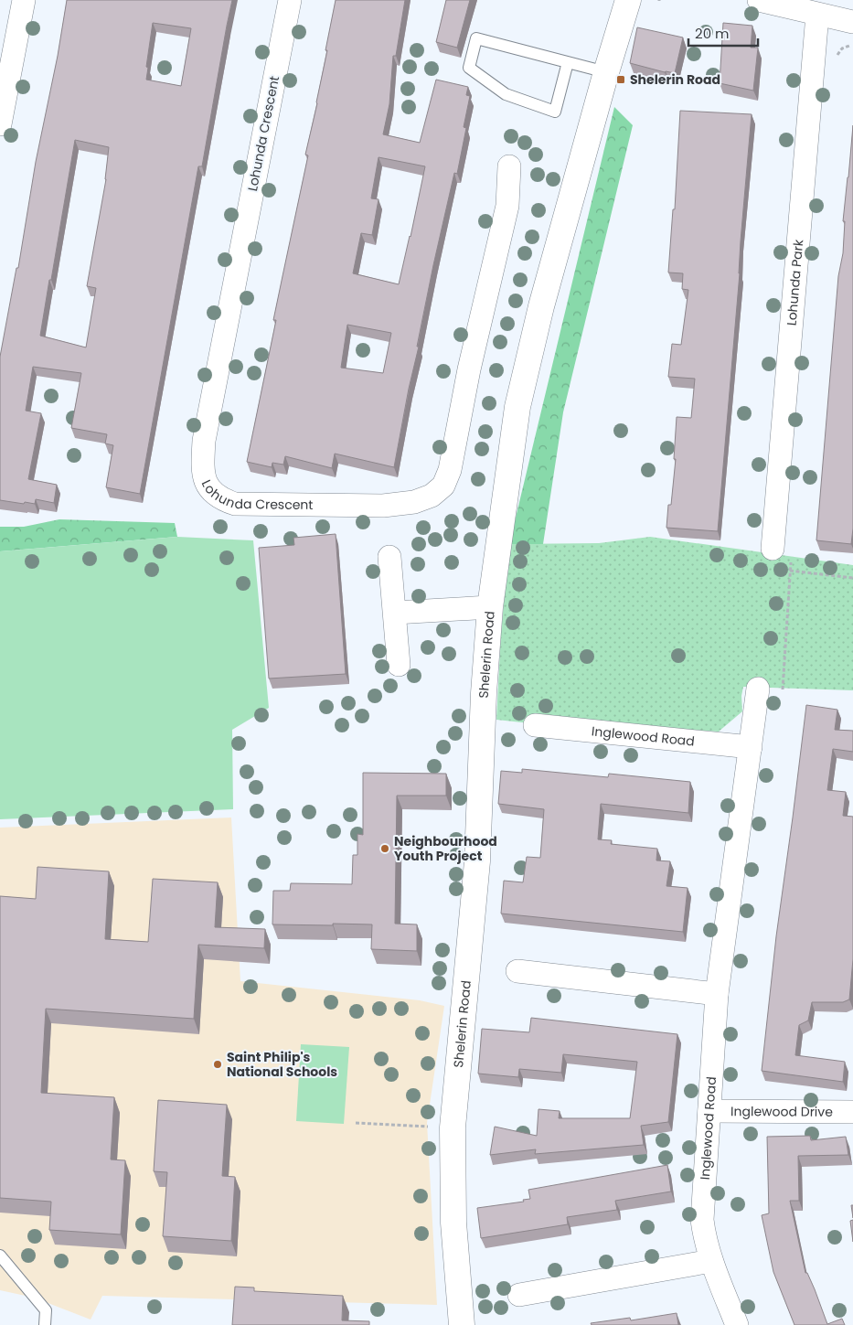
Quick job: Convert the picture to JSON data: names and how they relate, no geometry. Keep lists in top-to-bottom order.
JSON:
{
  "streets": {
    "street": [
      "Lohunda Crescent",
      "Lohunda Park",
      "Shelerin Road",
      "Inglewood Road",
      "Inglewood Drive"
    ]
  },
  "crossings": [
    ["Inglewood Road", "Inglewood Drive"]
  ],
  "places": {
    "transit": ["Shelerin Road"],
    "other": ["Neighbourhood Youth Project", "Saint Philip's National Schools"]
  },
  "scale_bar": "20 m"
}
